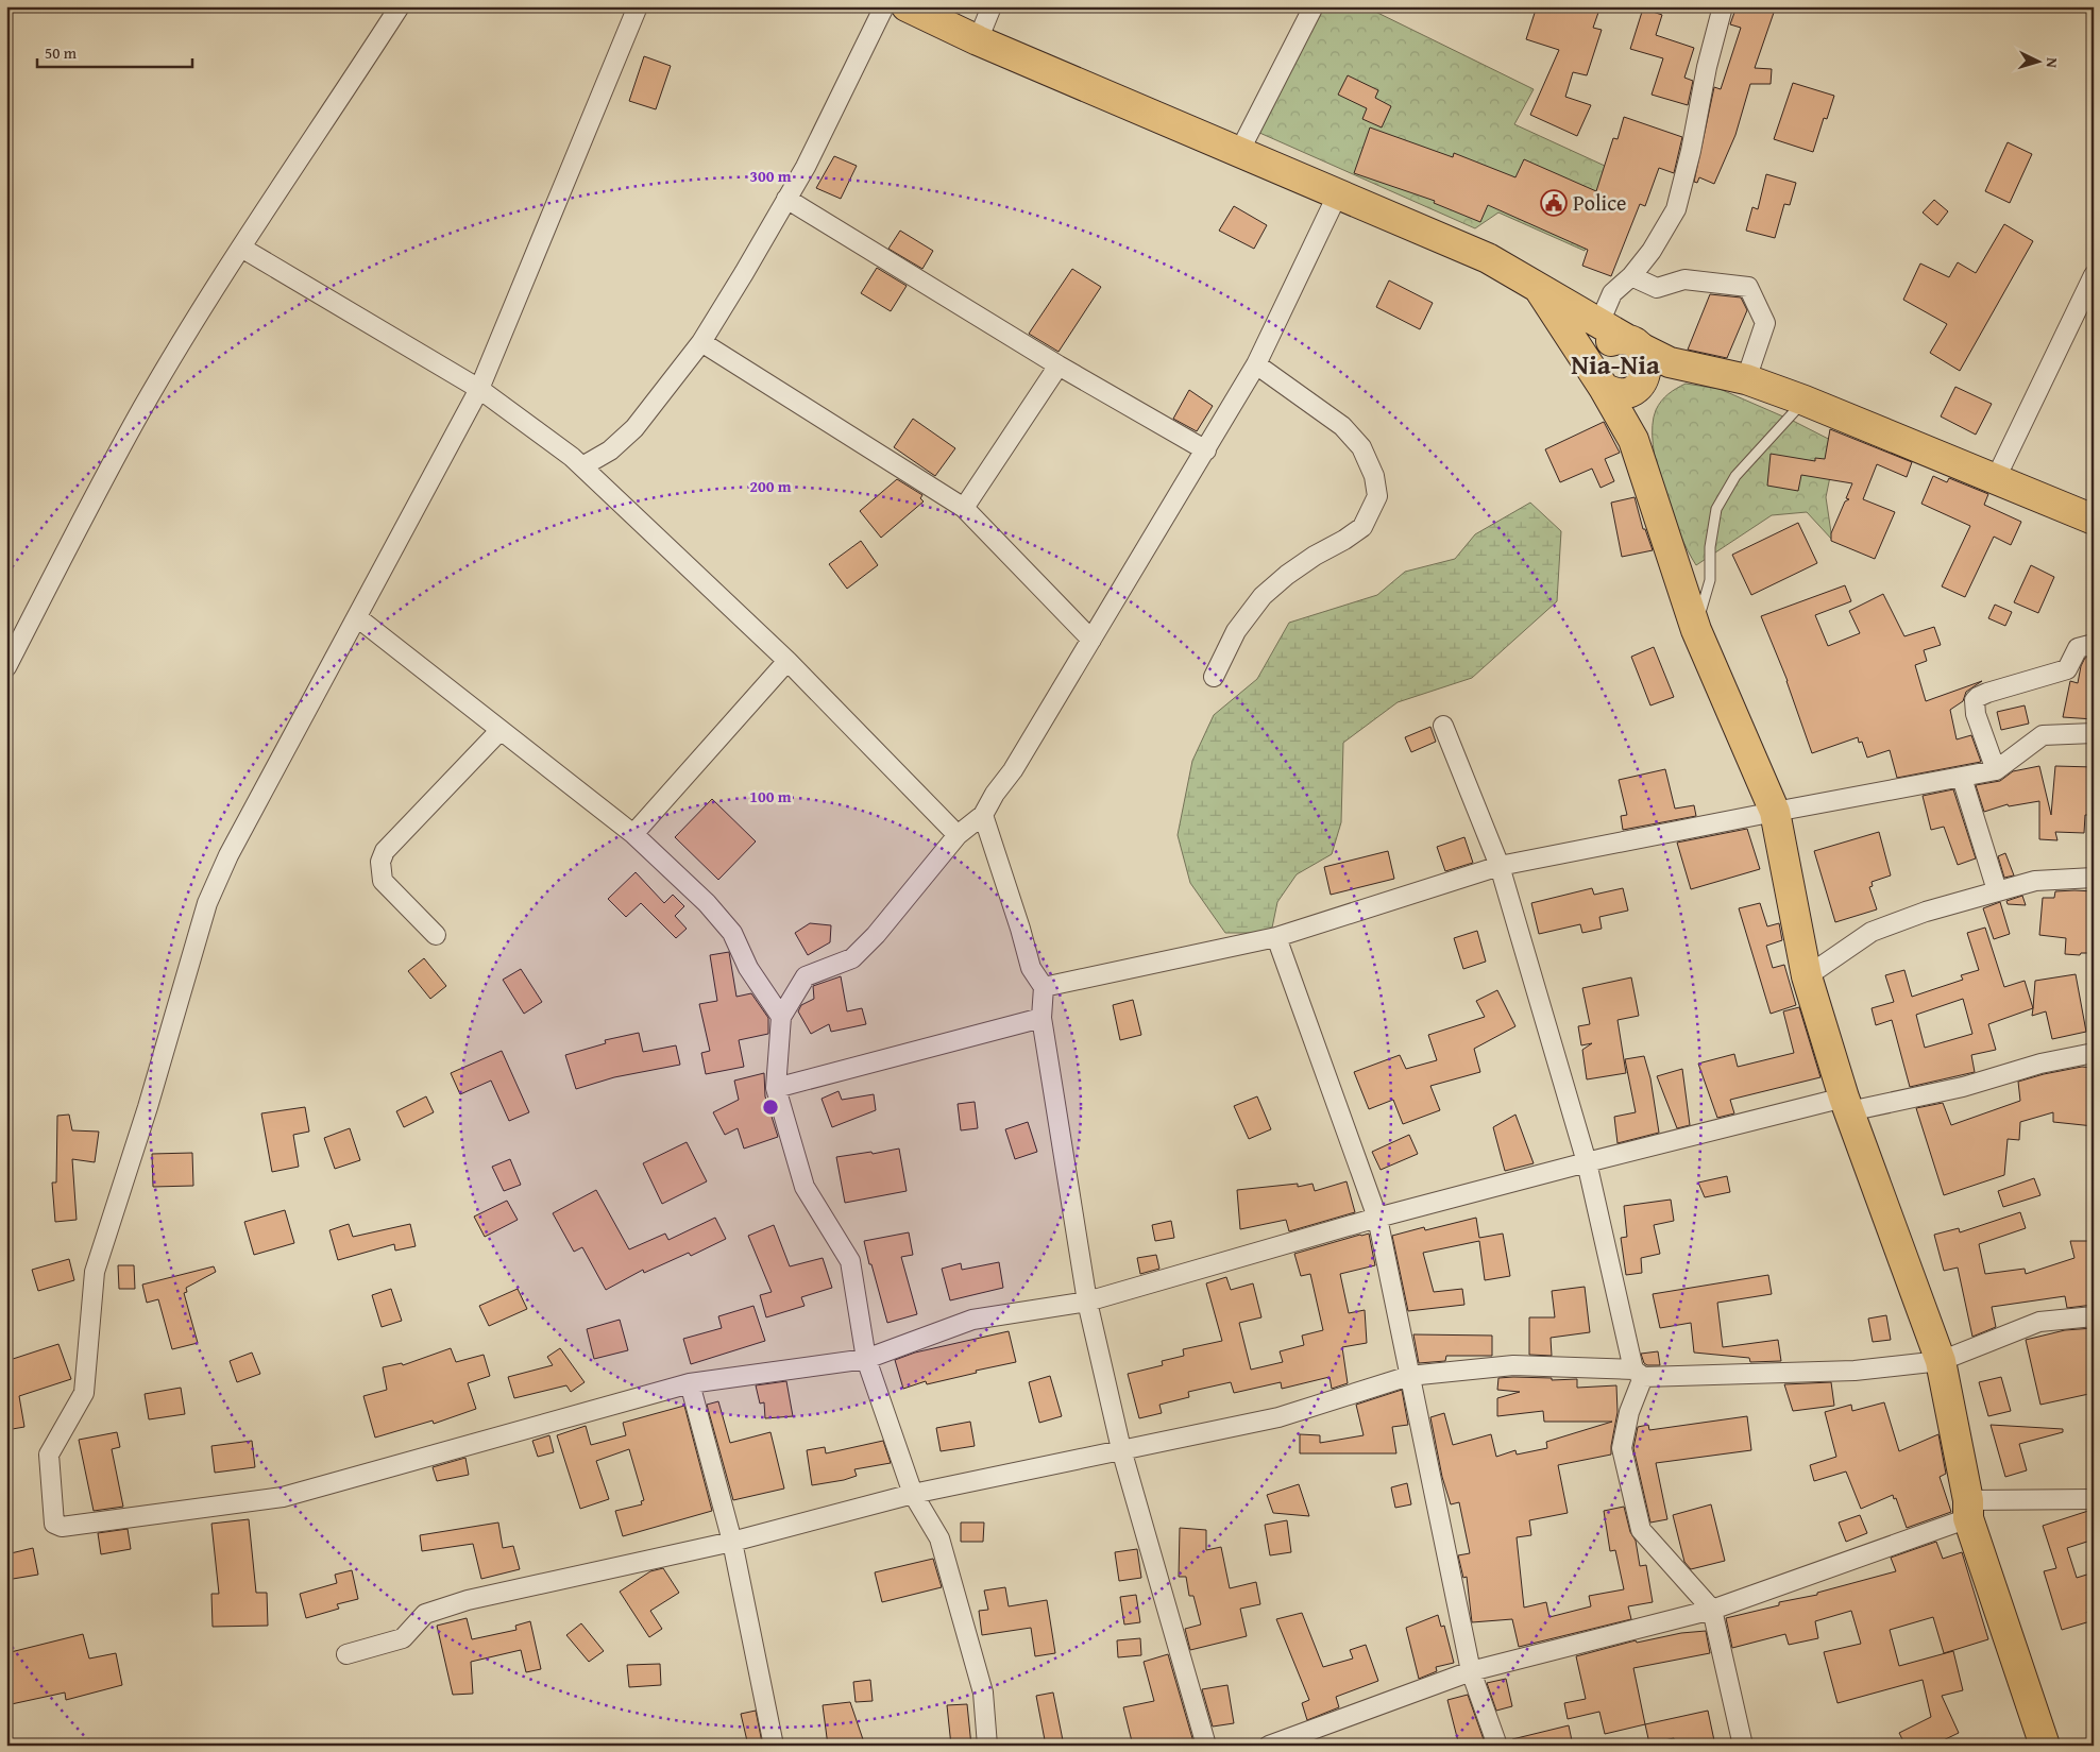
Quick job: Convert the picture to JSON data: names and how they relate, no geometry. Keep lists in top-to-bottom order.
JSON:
{
  "districts": ["Nia-Nia"],
  "places": {
    "public building": ["Police"]
  },
  "scale_bar": "50 m",
  "north": "right",
  "rings": ["300 m", "200 m", "100 m"]
}
